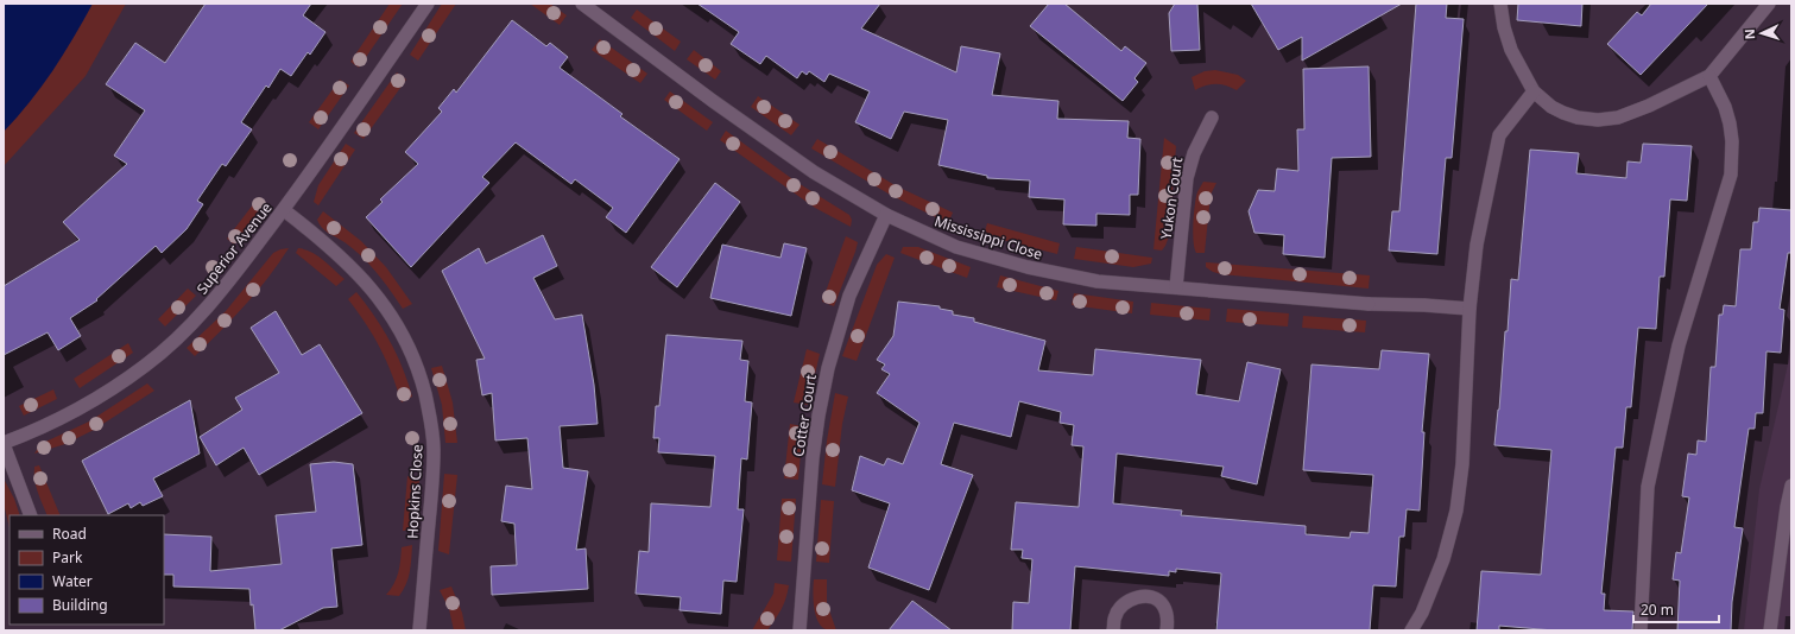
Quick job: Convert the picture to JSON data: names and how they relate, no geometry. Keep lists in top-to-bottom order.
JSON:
{
  "streets": {
    "street": [
      "Yukon Court",
      "Mississippi Close",
      "Superior Avenue",
      "Cotter Court",
      "Hopkins Close"
    ]
  },
  "crossings": [
    ["Yukon Court", "Mississippi Close"],
    ["Mississippi Close", "Cotter Court"],
    ["Superior Avenue", "Hopkins Close"]
  ],
  "legend": [
    "Road",
    "Park",
    "Water",
    "Building"
  ],
  "scale_bar": "20 m",
  "north": "left"
}
